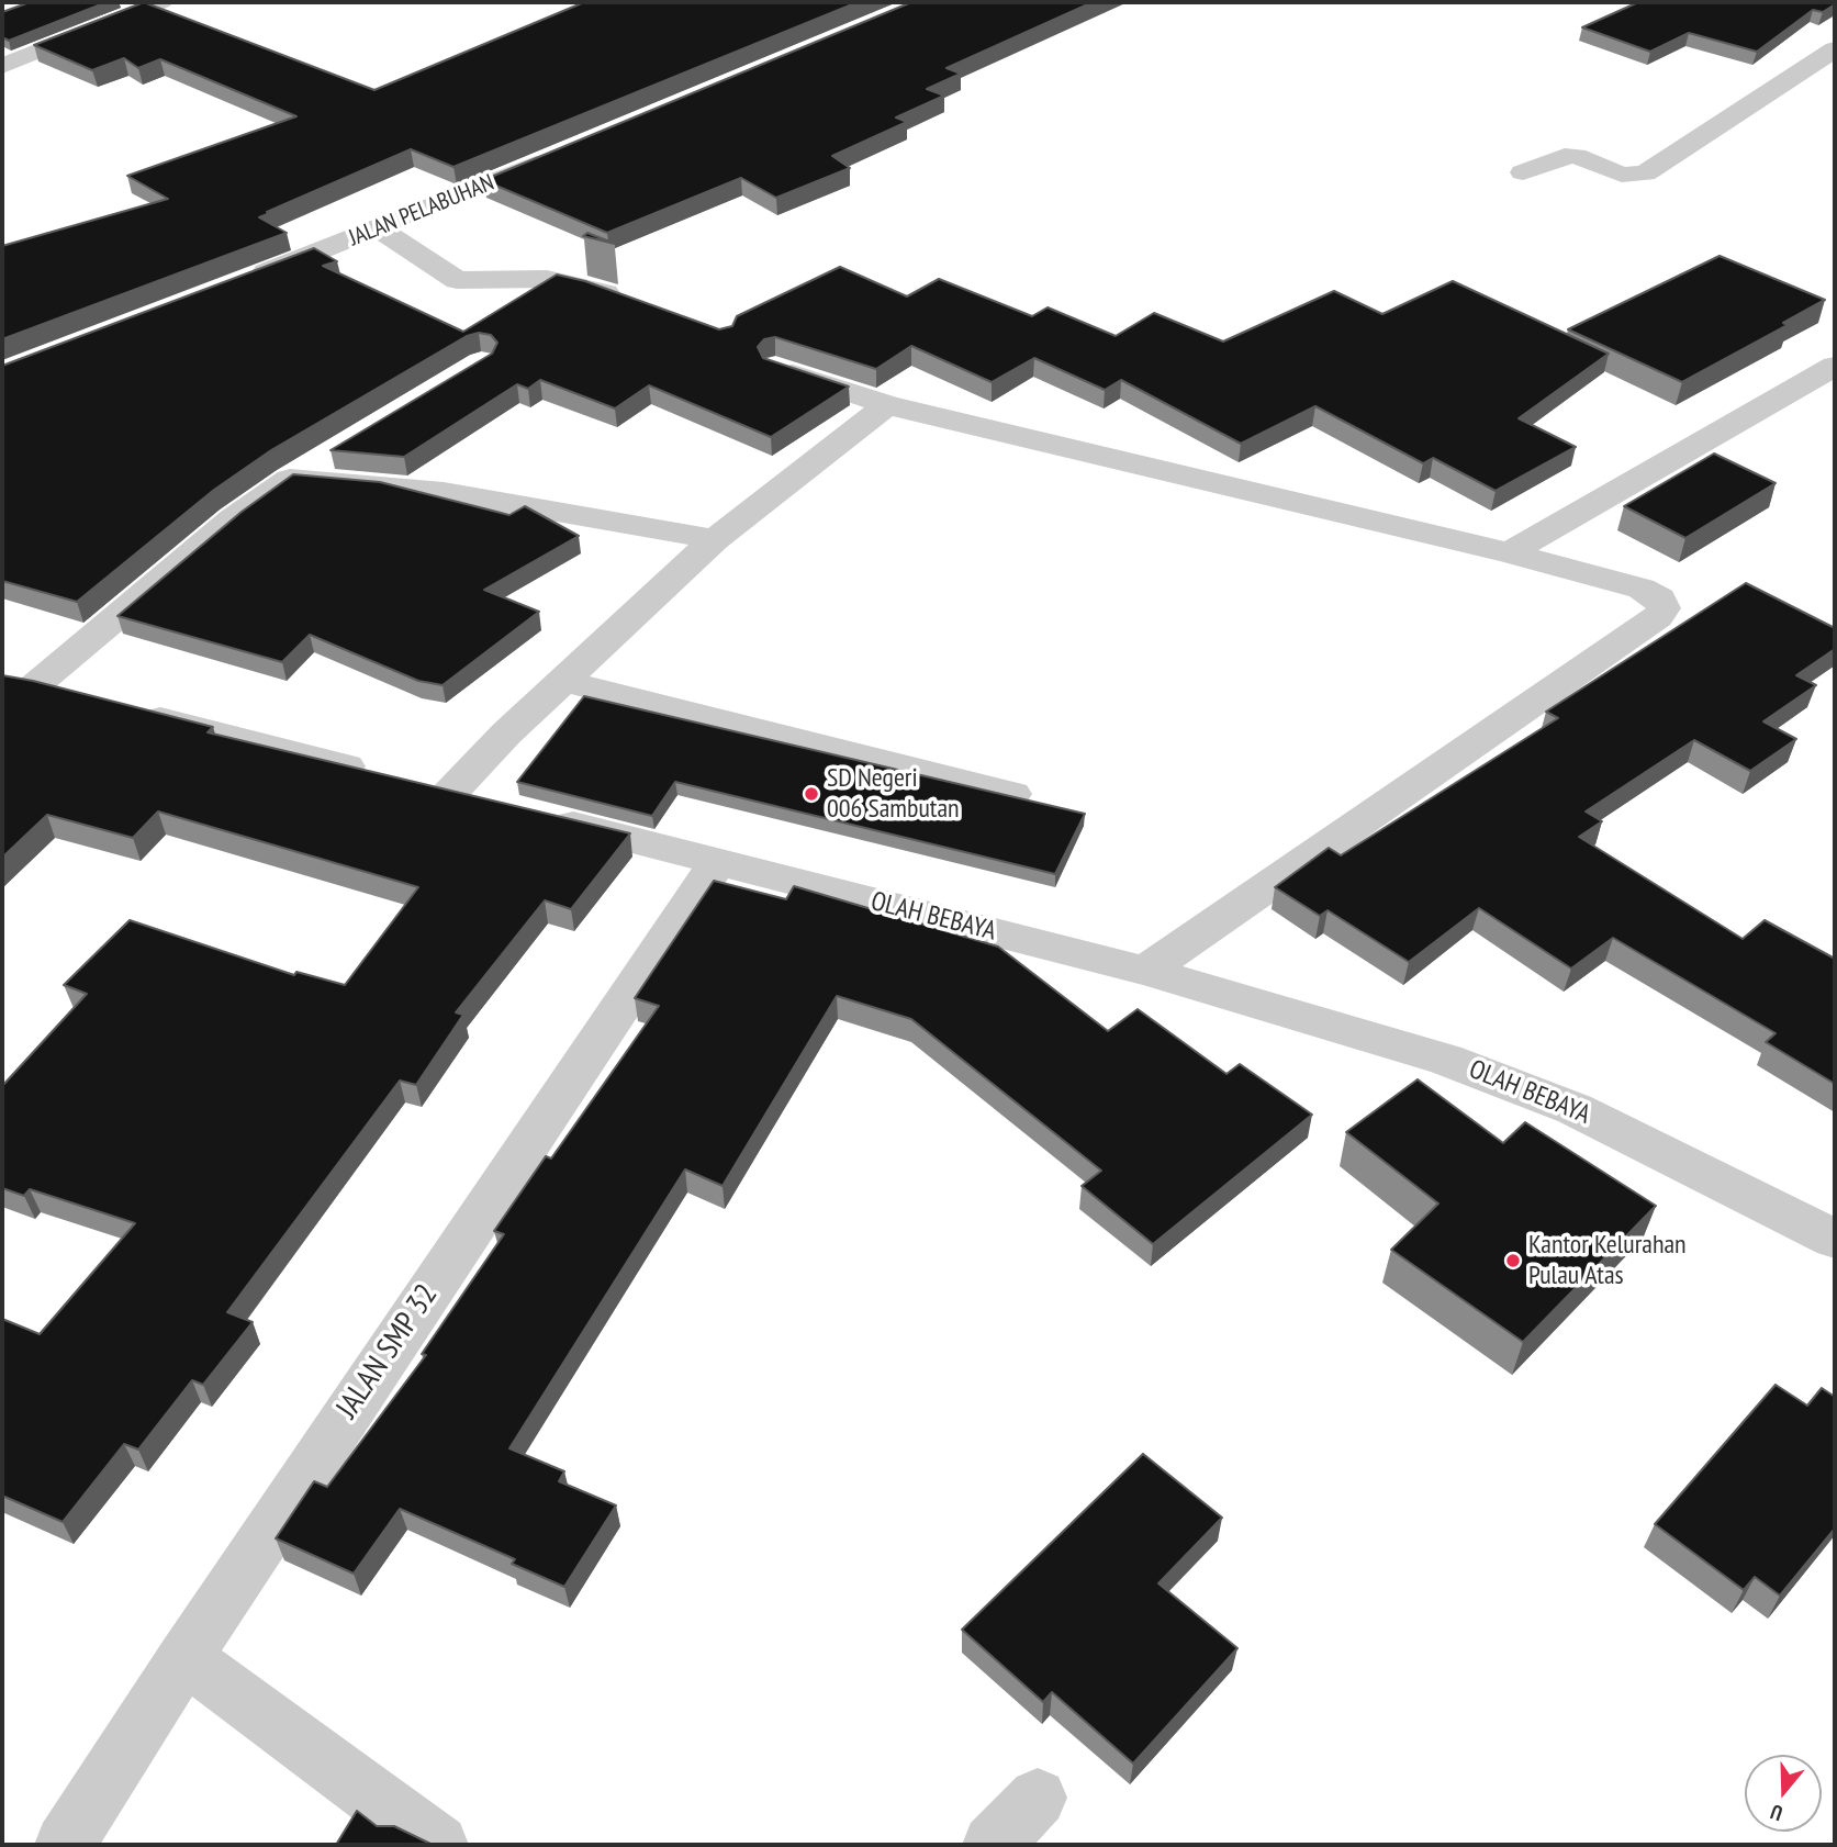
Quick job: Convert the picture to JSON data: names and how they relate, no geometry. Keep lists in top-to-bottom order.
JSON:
{
  "streets": {
    "street": ["JALAN PELABUHAN", "OLAH BEBAYA", "JALAN SMP 32"]
  },
  "crossings": [
    ["OLAH BEBAYA", "JALAN SMP 32"]
  ],
  "places": ["SD Negeri 006 Sambutan", "Kantor Kelurahan Pulau Atas"],
  "north": "bottom"
}
